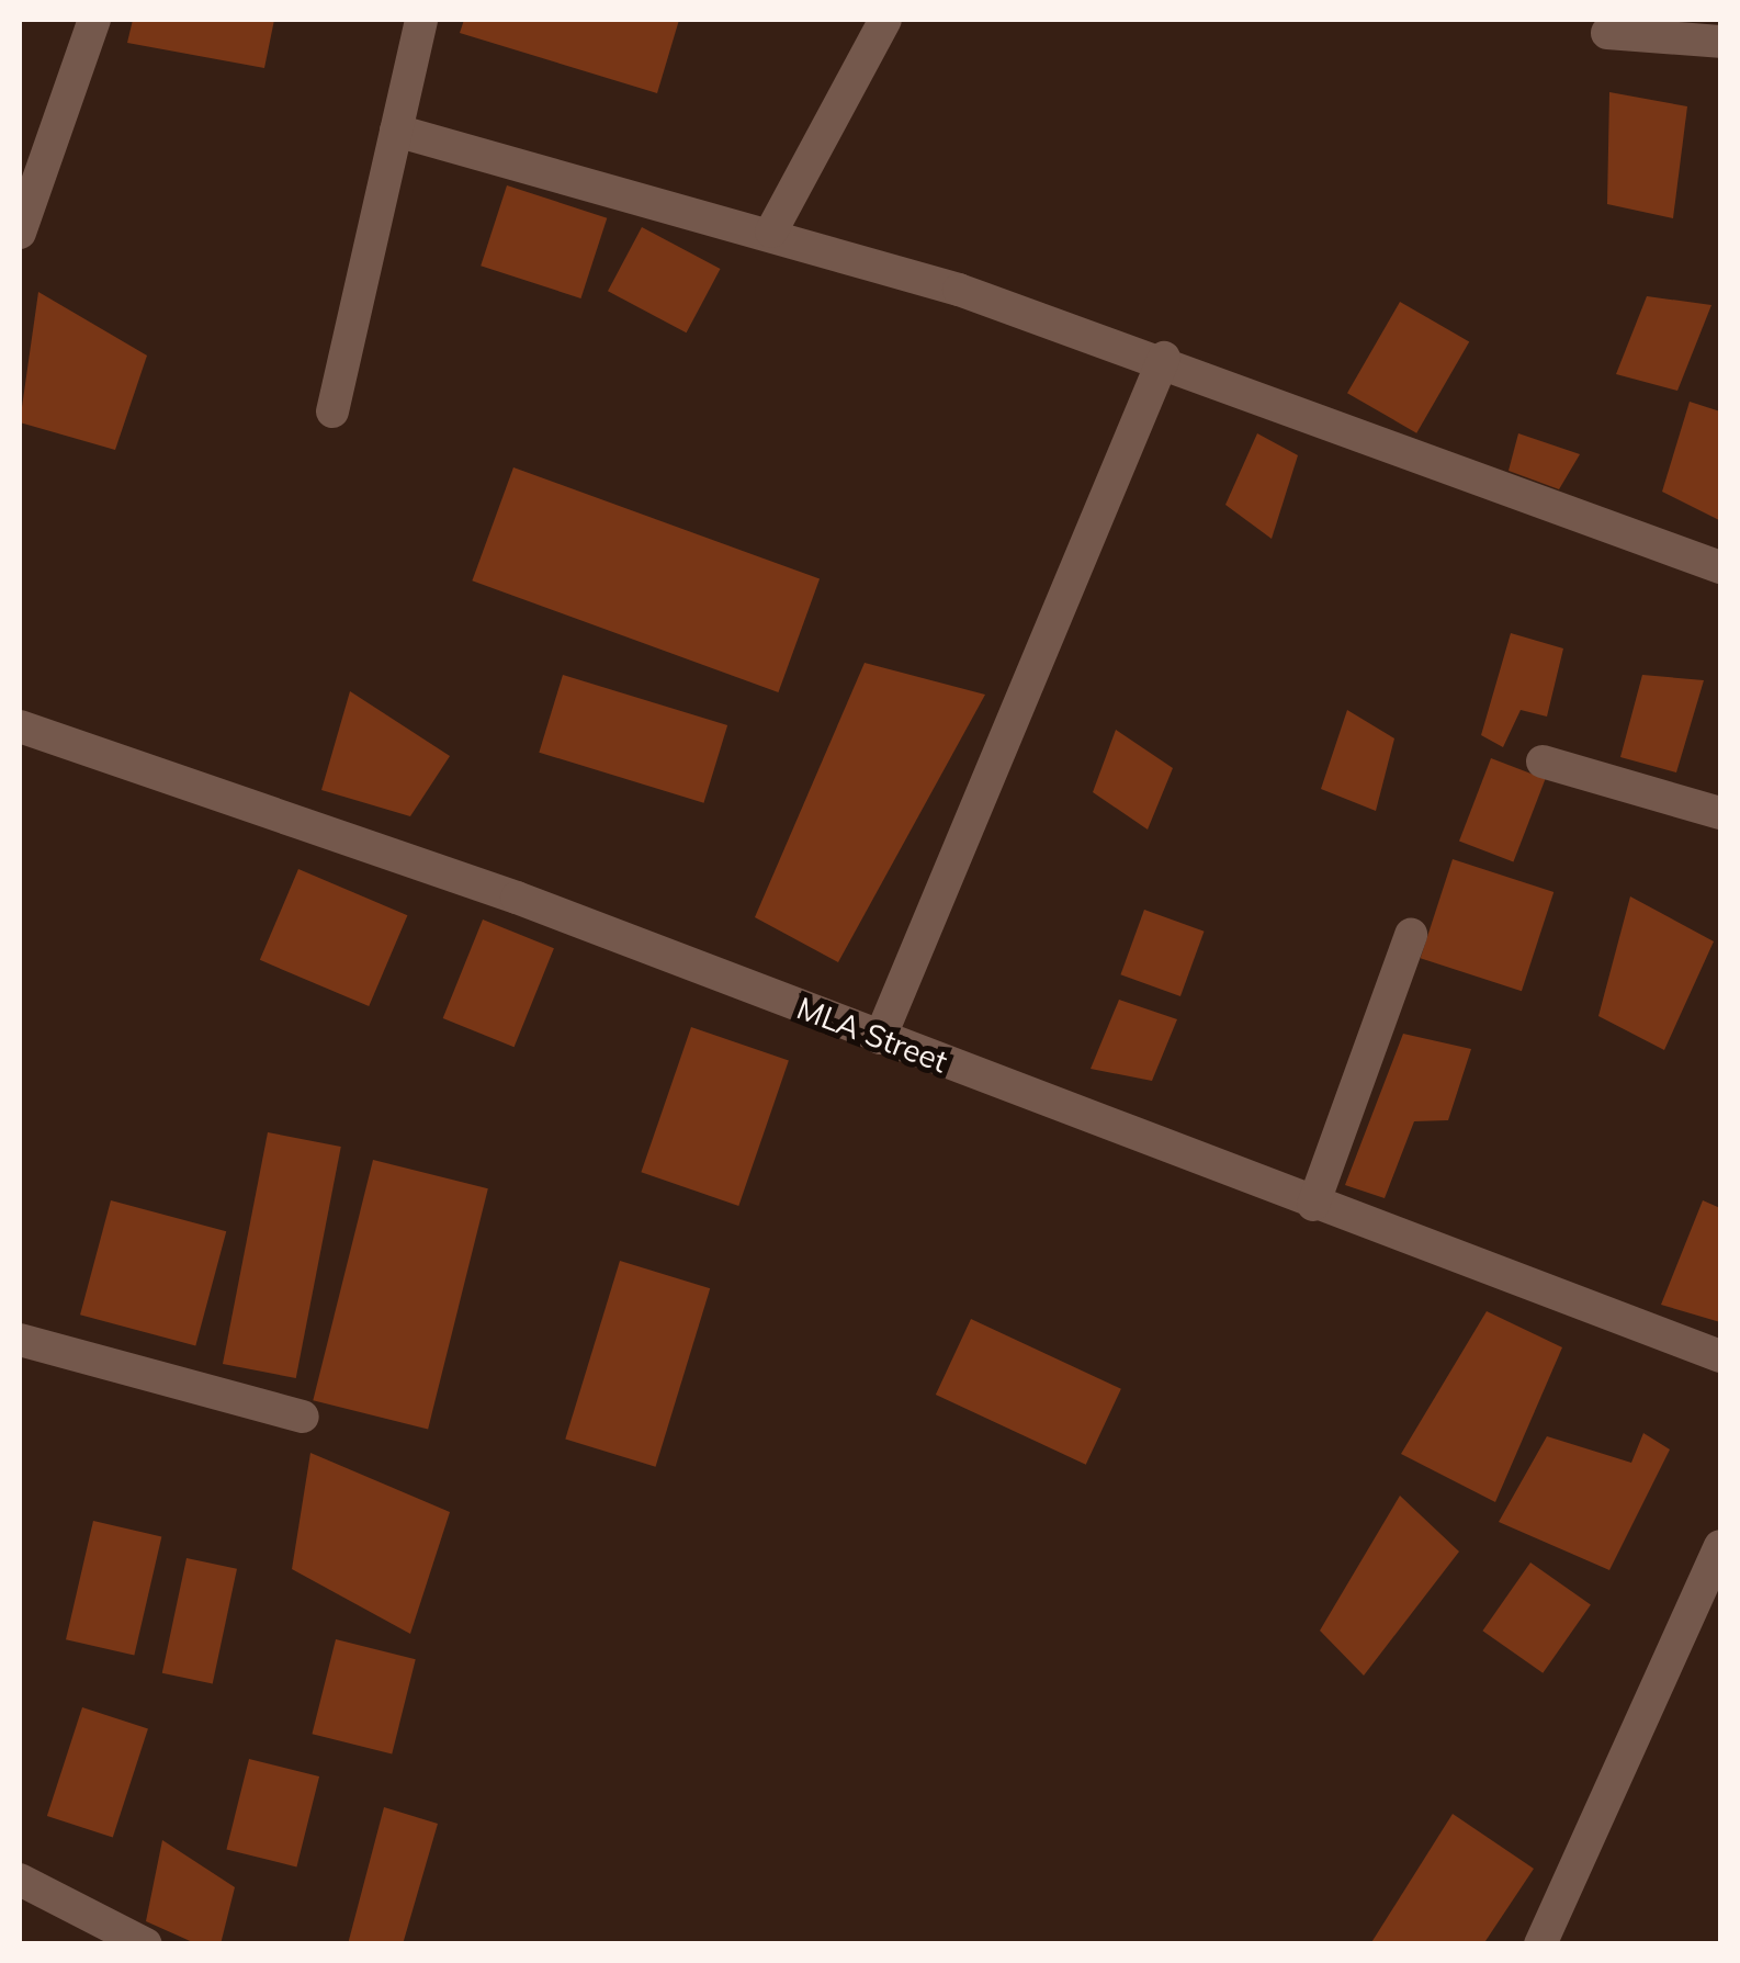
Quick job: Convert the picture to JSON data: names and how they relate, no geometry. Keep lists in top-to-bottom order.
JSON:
{
  "streets": {
    "street": ["MLA Street"]
  }
}
